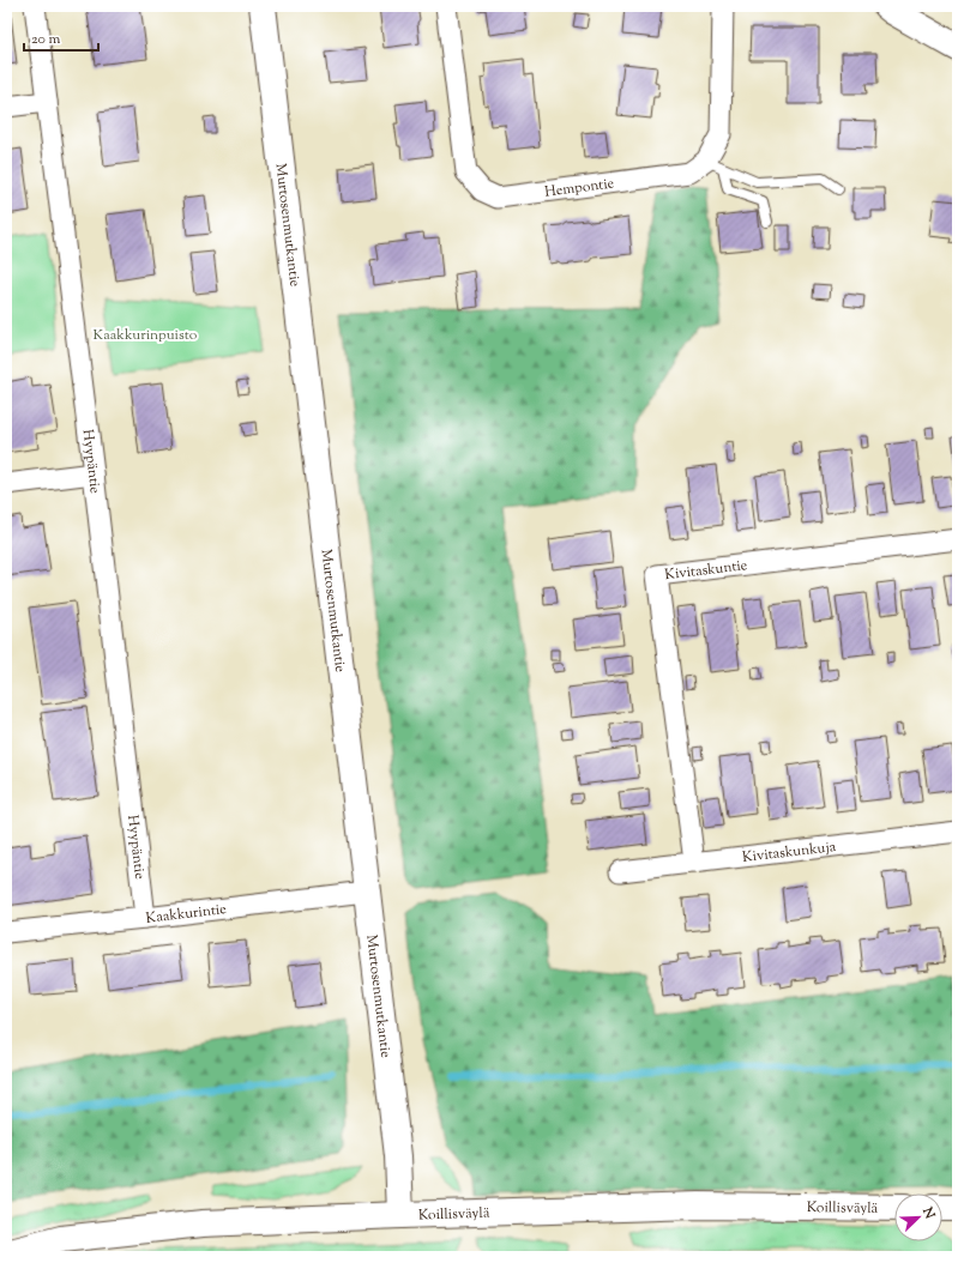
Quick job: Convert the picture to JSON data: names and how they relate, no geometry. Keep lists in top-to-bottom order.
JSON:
{
  "streets": {
    "street": [
      "Hempontie",
      "Murtosenmutkantie",
      "Hyypäntie",
      "Kivitaskuntie",
      "Kivitaskunkuja",
      "Kaakkurintie",
      "Koillisväylä"
    ]
  },
  "crossings": [
    ["Murtosenmutkantie", "Kaakkurintie"],
    ["Murtosenmutkantie", "Koillisväylä"],
    ["Hyypäntie", "Kaakkurintie"],
    ["Kivitaskuntie", "Kivitaskunkuja"]
  ],
  "parks": ["Kaakkurinpuisto"],
  "scale_bar": "20 m",
  "north": "top right"
}
